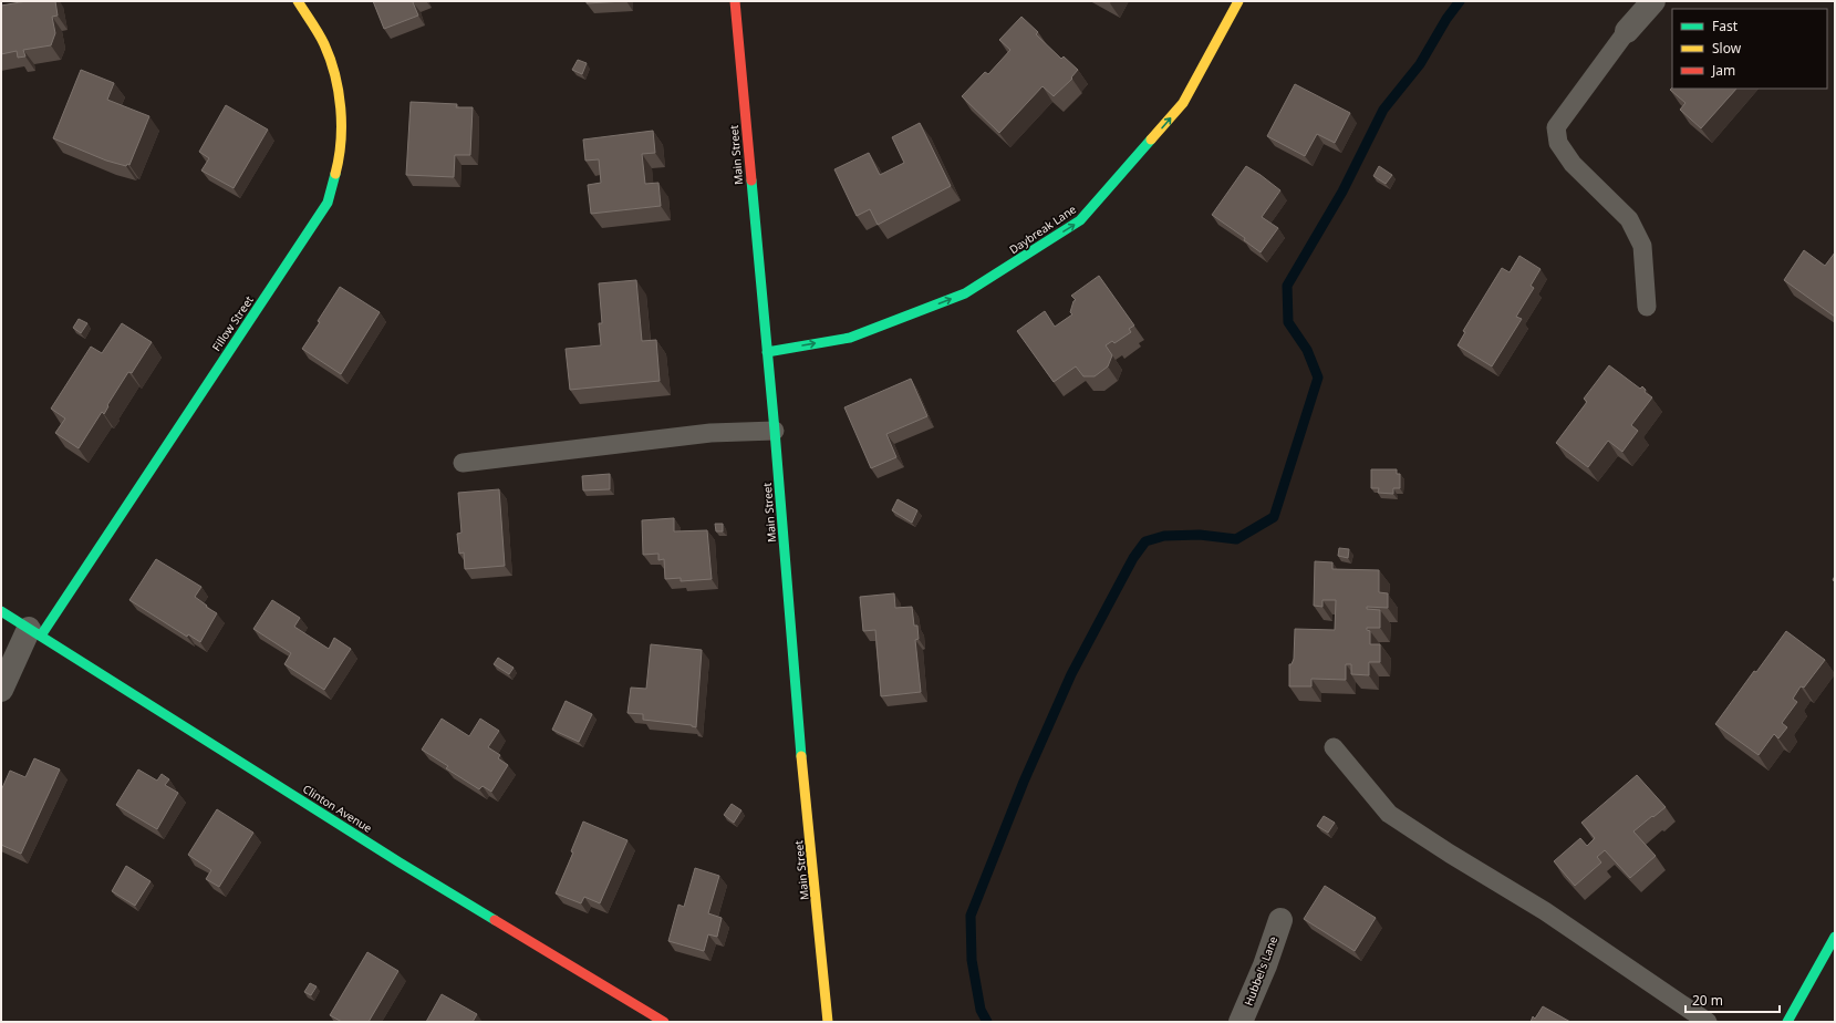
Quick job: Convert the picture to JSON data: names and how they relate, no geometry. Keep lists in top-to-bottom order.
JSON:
{
  "streets": {
    "street": [
      "Main Street",
      "Daybreak Lane",
      "Fillow Street",
      "Clinton Avenue",
      "Hubbel's Lane"
    ]
  },
  "crossings": [
    ["Main Street", "Daybreak Lane"],
    ["Fillow Street", "Clinton Avenue"]
  ],
  "one_way": ["Daybreak Lane"],
  "legend": ["Fast", "Slow", "Jam"],
  "scale_bar": "20 m"
}
